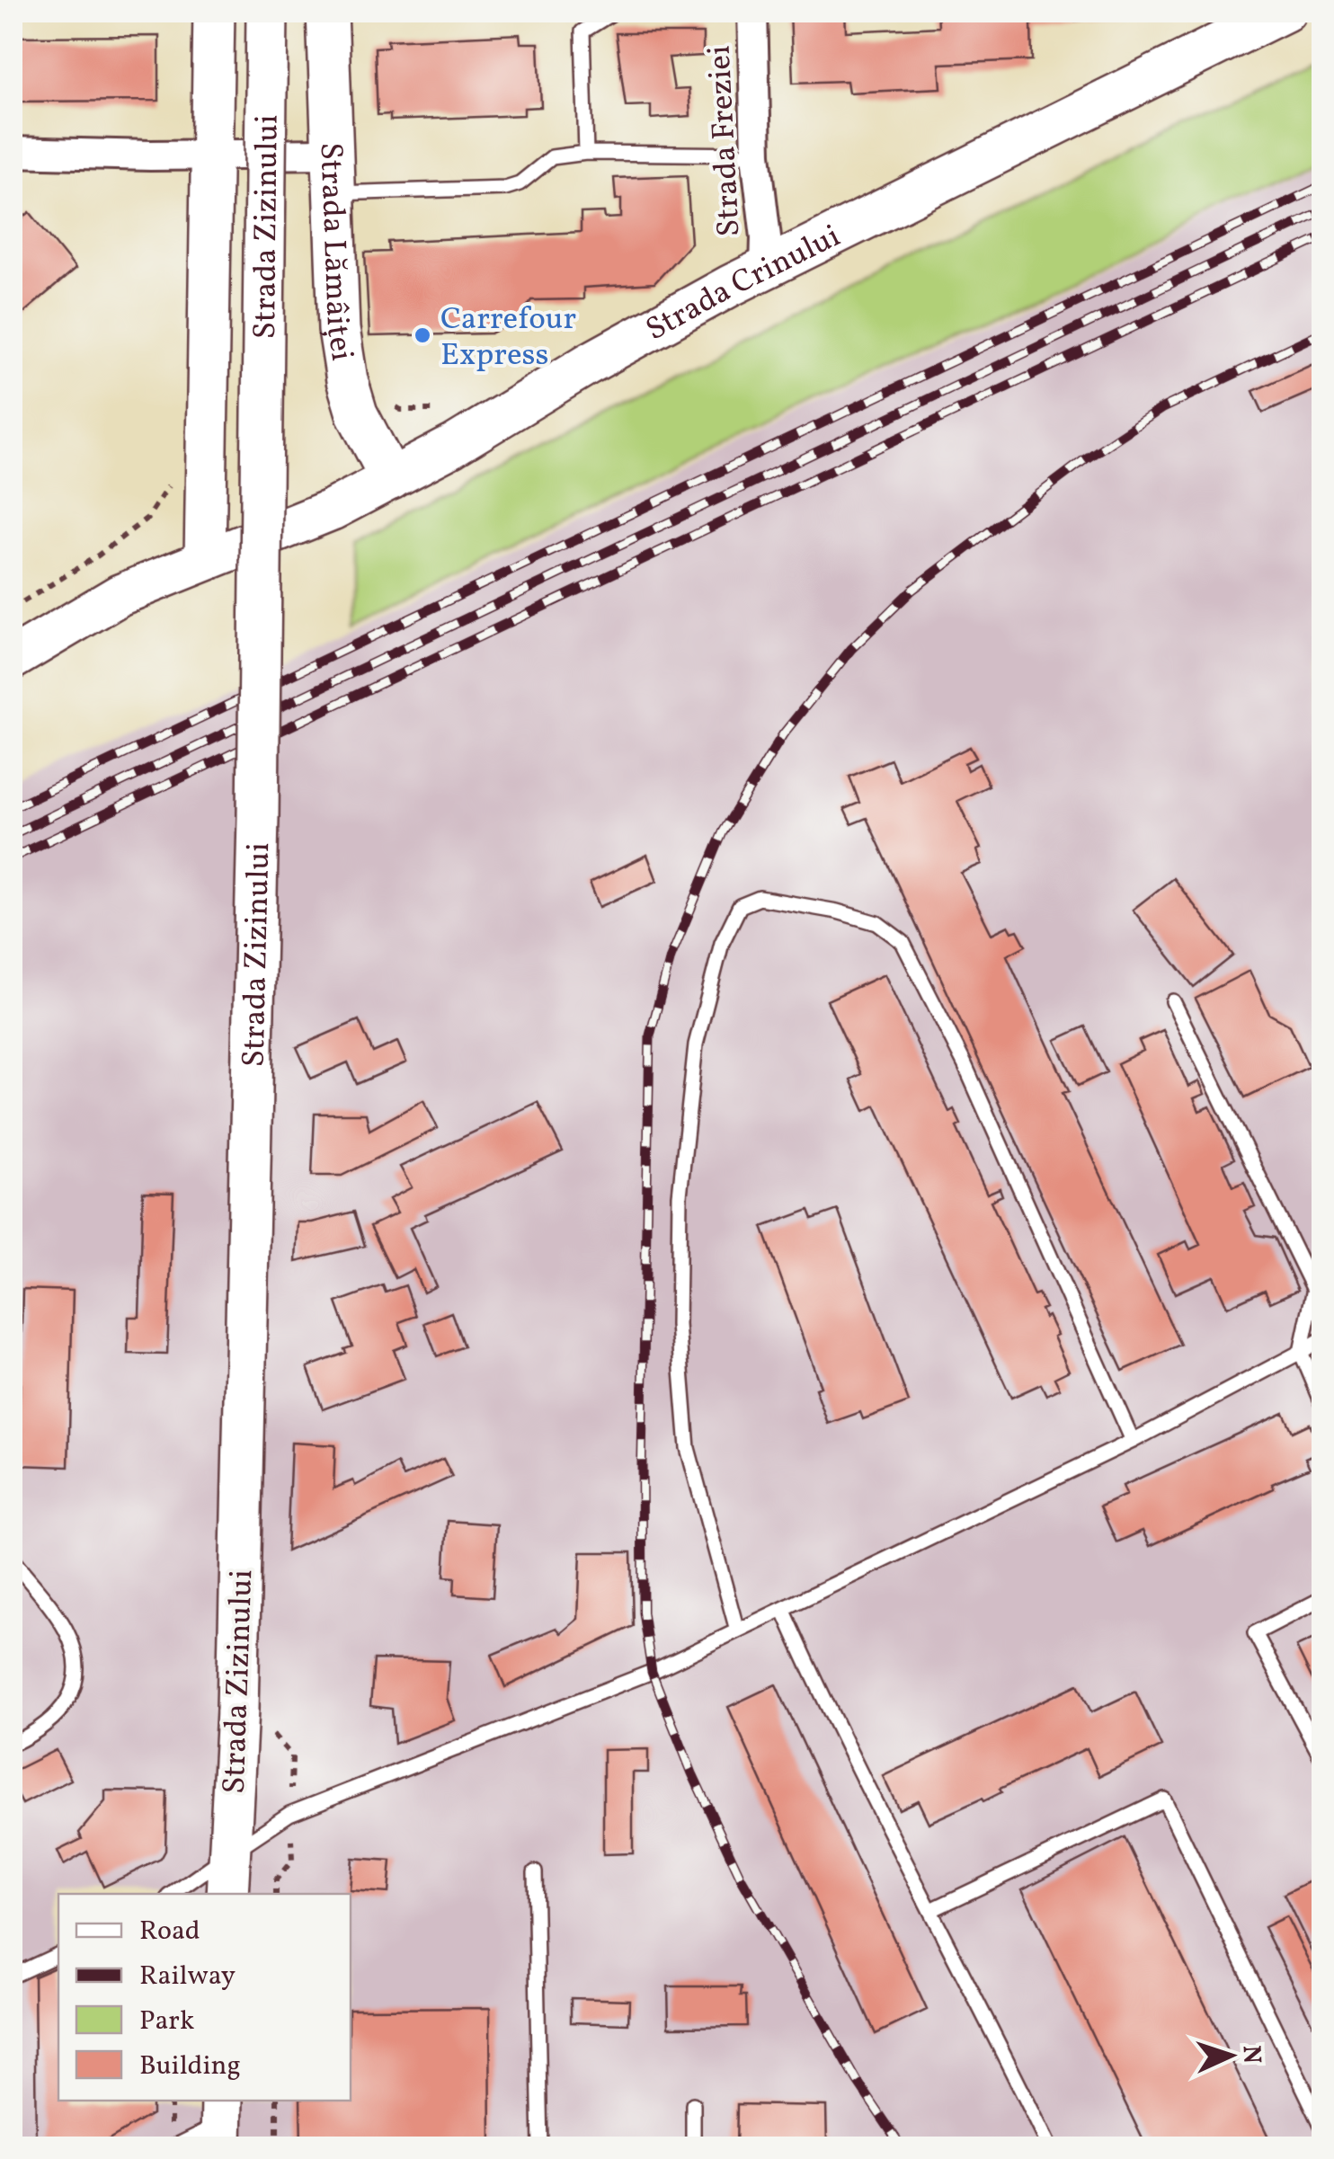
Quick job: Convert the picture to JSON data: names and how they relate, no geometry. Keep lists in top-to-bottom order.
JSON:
{
  "streets": {
    "street": [
      "Strada Freziei",
      "Strada Zizinului",
      "Strada Lămâiței",
      "Strada Crinului"
    ]
  },
  "crossings": [
    ["Strada Freziei", "Strada Crinului"],
    ["Strada Zizinului", "Strada Crinului"],
    ["Strada Lămâiței", "Strada Crinului"]
  ],
  "places": ["Carrefour Express"],
  "legend": [
    "Road",
    "Railway",
    "Park",
    "Building"
  ],
  "north": "right"
}
